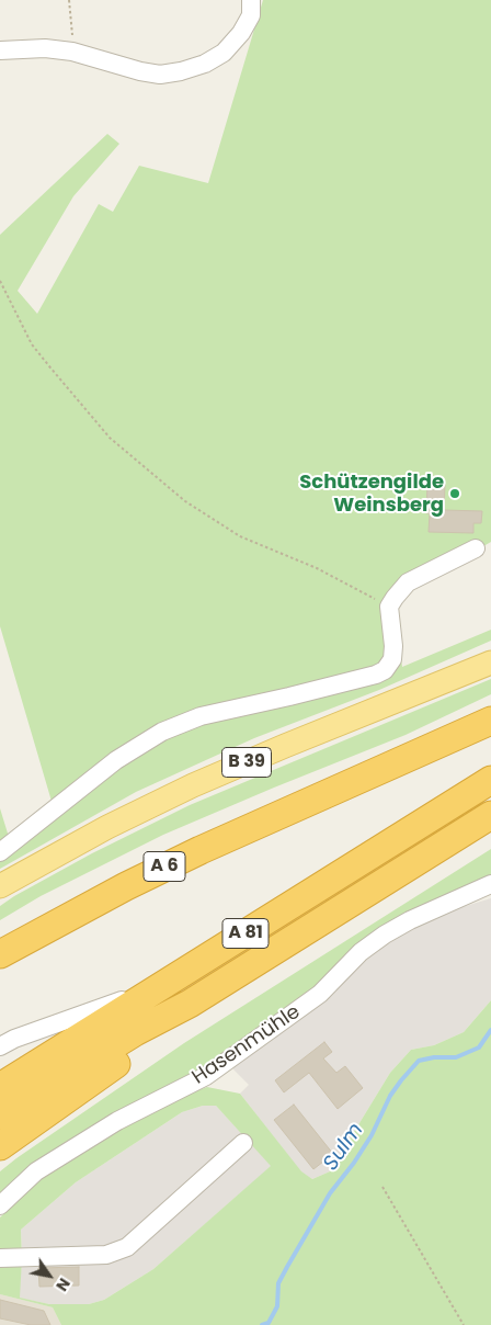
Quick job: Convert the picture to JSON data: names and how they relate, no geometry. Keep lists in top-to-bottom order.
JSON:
{
  "streets": {
    "highway": ["A 6", "A 81"],
    "main road": ["B 39"],
    "street": ["Hasenmühle"]
  },
  "water": ["Sulm"],
  "places": ["Schützengilde Weinsberg"],
  "north": "bottom right"
}
